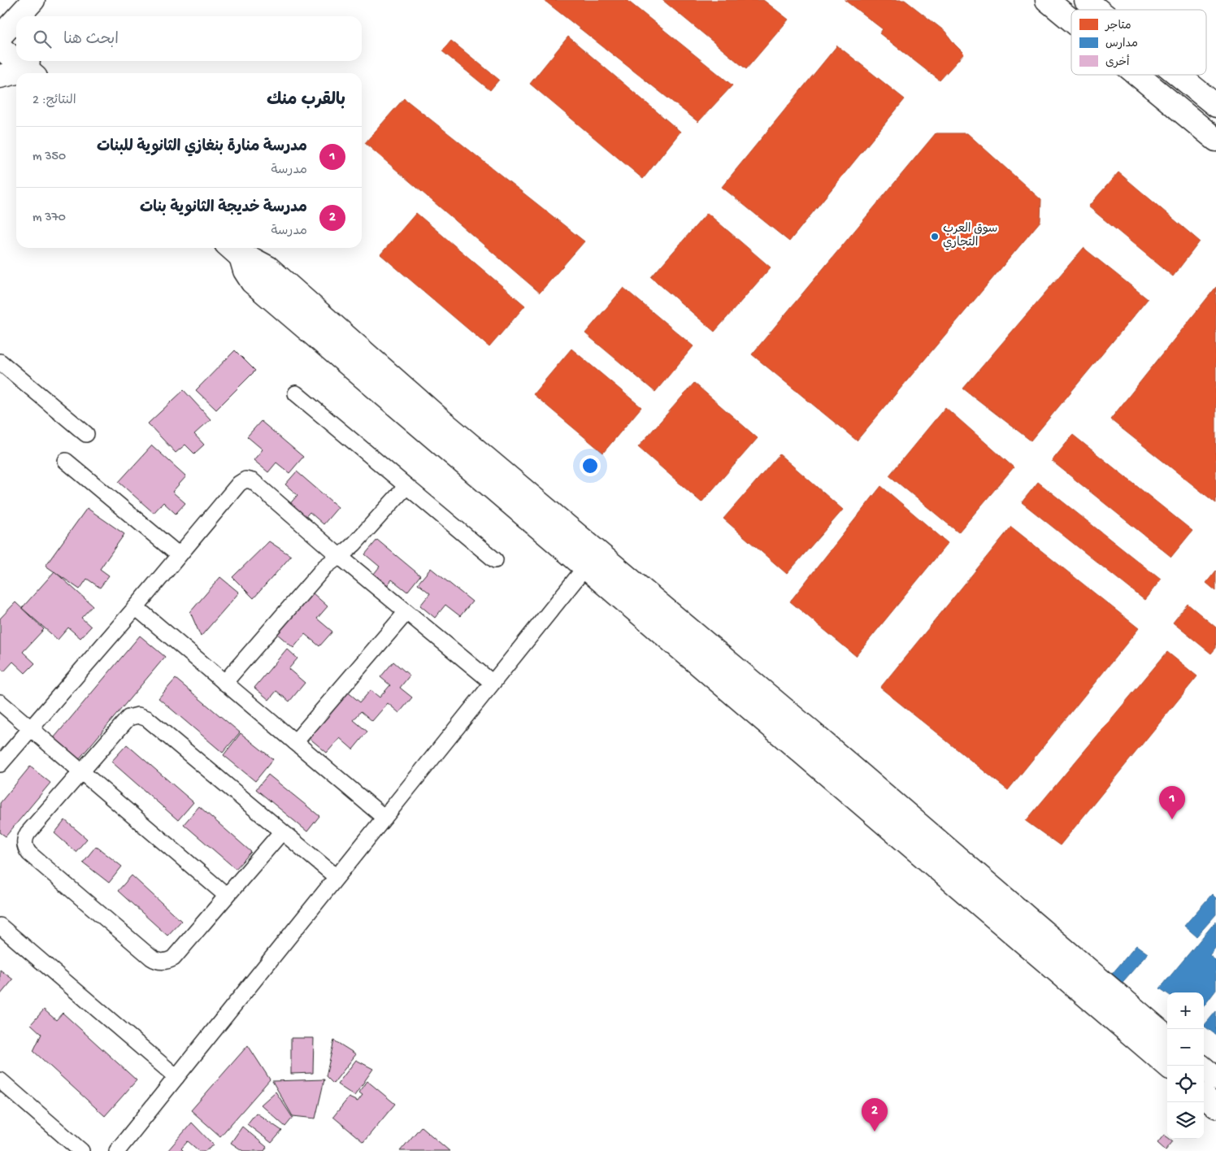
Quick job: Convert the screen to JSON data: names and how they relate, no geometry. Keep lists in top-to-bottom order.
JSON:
{
  "places": ["سوق العرب التجاري"],
  "legend": ["متاجر", "مدارس", "أخرى"],
  "page": {
    "search": "ابحث هنا",
    "heading": ["بالقرب منك", "النتائج: 2"],
    "list": [
      {
        "mark": "1",
        "name": "مدرسة منارة بنغازي الثانوية للبنات",
        "note": "مدرسة",
        "value": "350 m"
      },
      {
        "mark": "2",
        "name": "مدرسة خديجة الثانوية بنات",
        "note": "مدرسة",
        "value": "370 m"
      }
    ],
    "pins": ["1", "2"],
    "map_buttons": ["+", "−"]
  }
}
